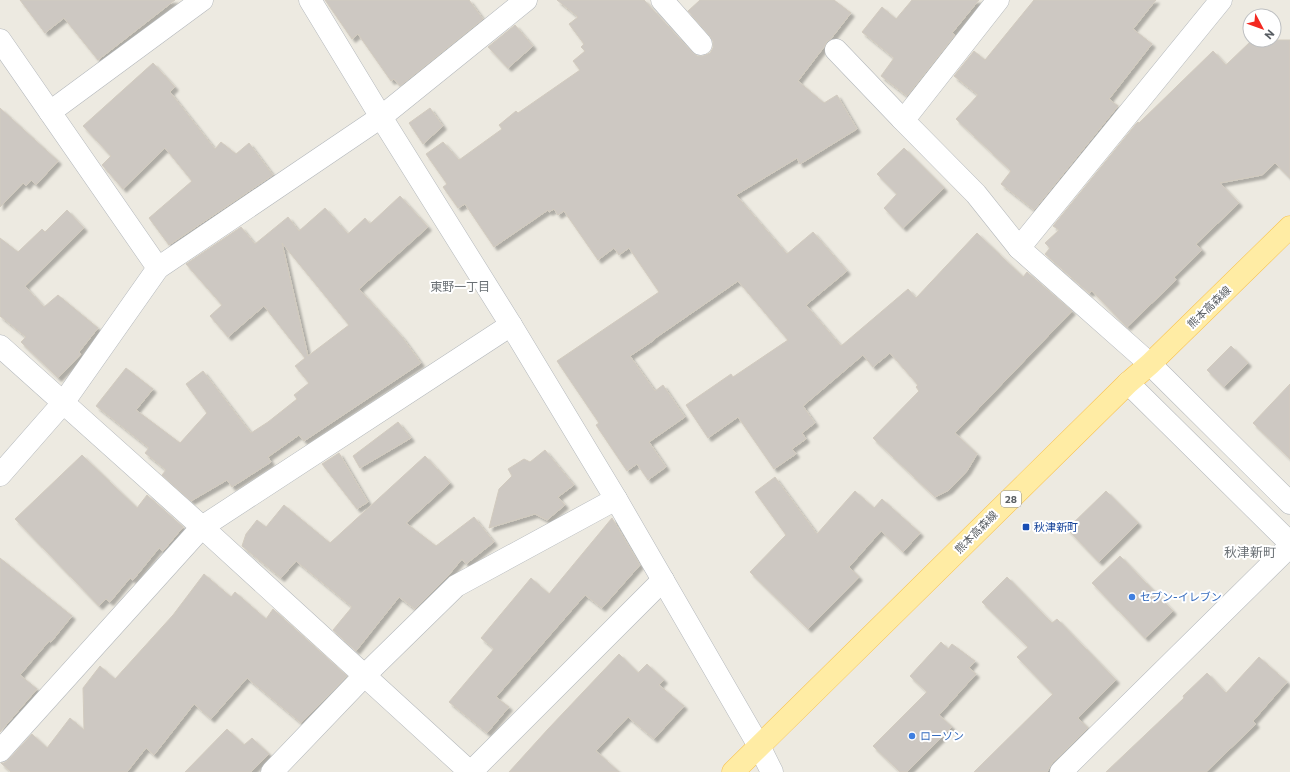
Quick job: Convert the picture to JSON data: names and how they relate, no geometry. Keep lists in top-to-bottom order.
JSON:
{
  "streets": {
    "main road": ["熊本高森線", "28"]
  },
  "districts": ["東野一丁目", "秋津新町"],
  "places": {
    "transit": ["秋津新町"],
    "other": ["セブン-イレブン", "ローソン"]
  },
  "north": "bottom right"
}
